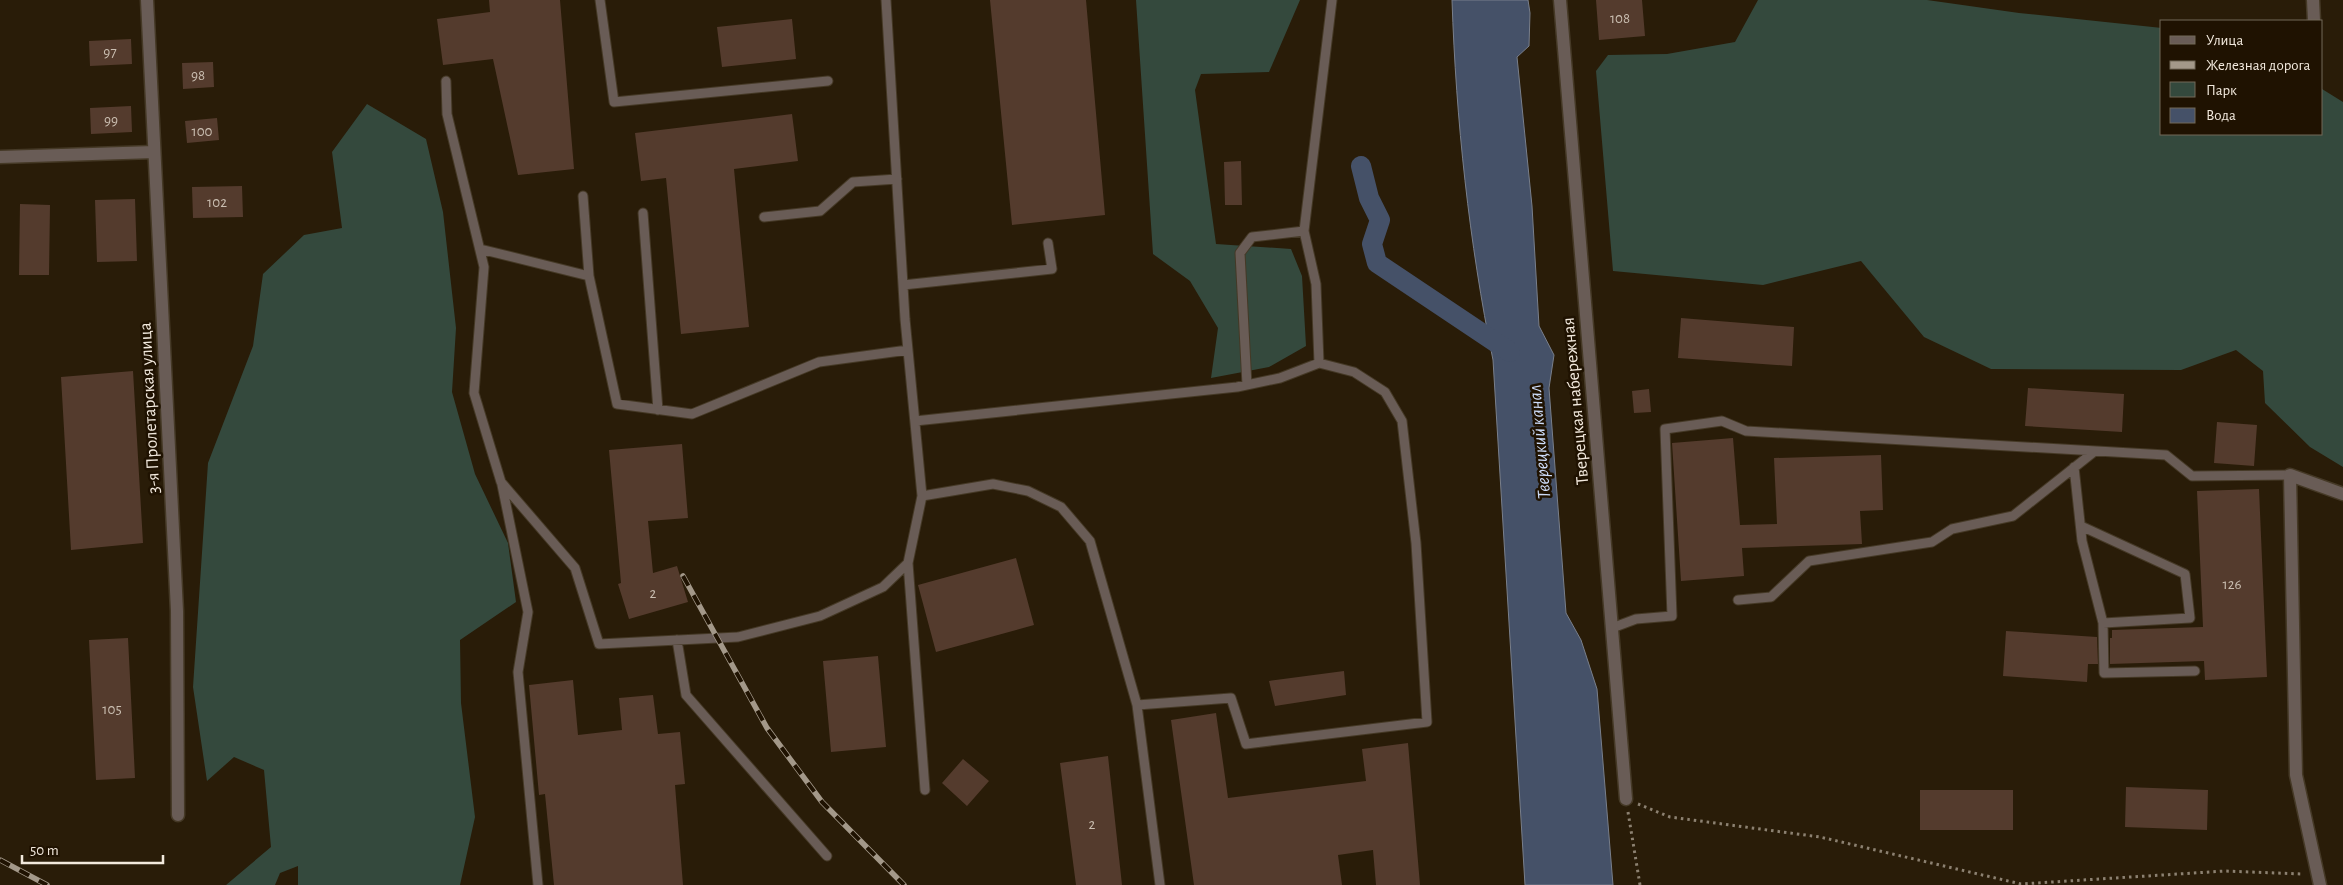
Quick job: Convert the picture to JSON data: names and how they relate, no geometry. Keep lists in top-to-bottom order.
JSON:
{
  "streets": {
    "street": ["Тверецкая набережная", "3-я Пролетарская улица"]
  },
  "water": ["Тверецкий канал"],
  "house_numbers": [
    "108",
    "97",
    "98",
    "99",
    "100",
    "102",
    "126",
    "2",
    "105",
    "2"
  ],
  "legend": [
    "Улица",
    "Железная дорога",
    "Парк",
    "Вода"
  ],
  "scale_bar": "50 m"
}
